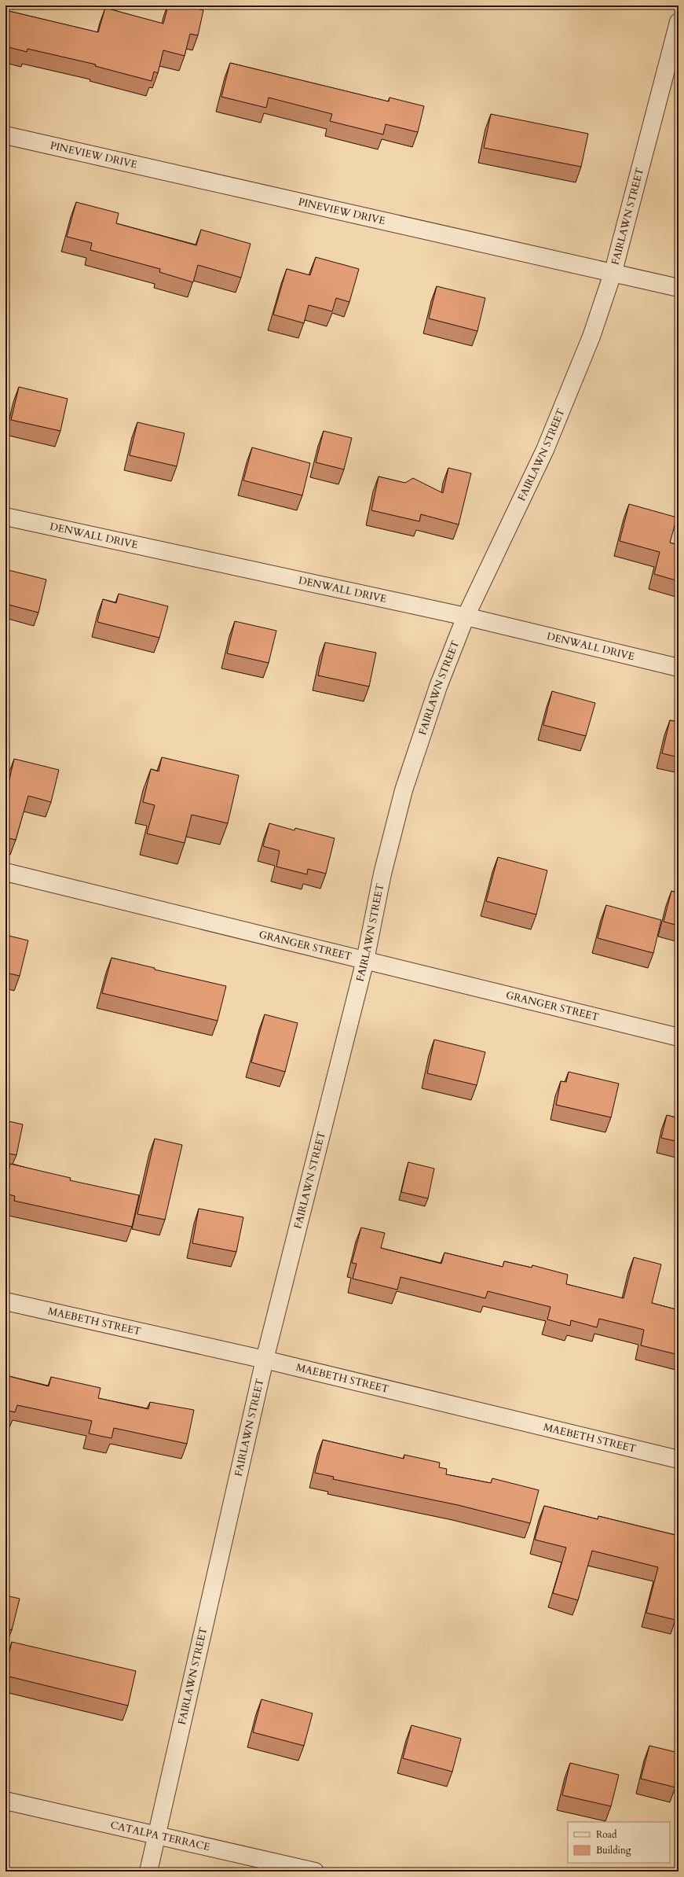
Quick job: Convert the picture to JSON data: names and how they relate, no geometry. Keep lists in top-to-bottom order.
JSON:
{
  "streets": {
    "street": [
      "PINEVIEW DRIVE",
      "FAIRLAWN STREET",
      "DENWALL DRIVE",
      "GRANGER STREET",
      "MAEBETH STREET",
      "CATALPA TERRACE"
    ]
  },
  "crossings": [
    ["PINEVIEW DRIVE", "FAIRLAWN STREET"],
    ["FAIRLAWN STREET", "DENWALL DRIVE"],
    ["FAIRLAWN STREET", "GRANGER STREET"],
    ["FAIRLAWN STREET", "MAEBETH STREET"],
    ["FAIRLAWN STREET", "CATALPA TERRACE"]
  ],
  "legend": ["Road", "Building"]
}
